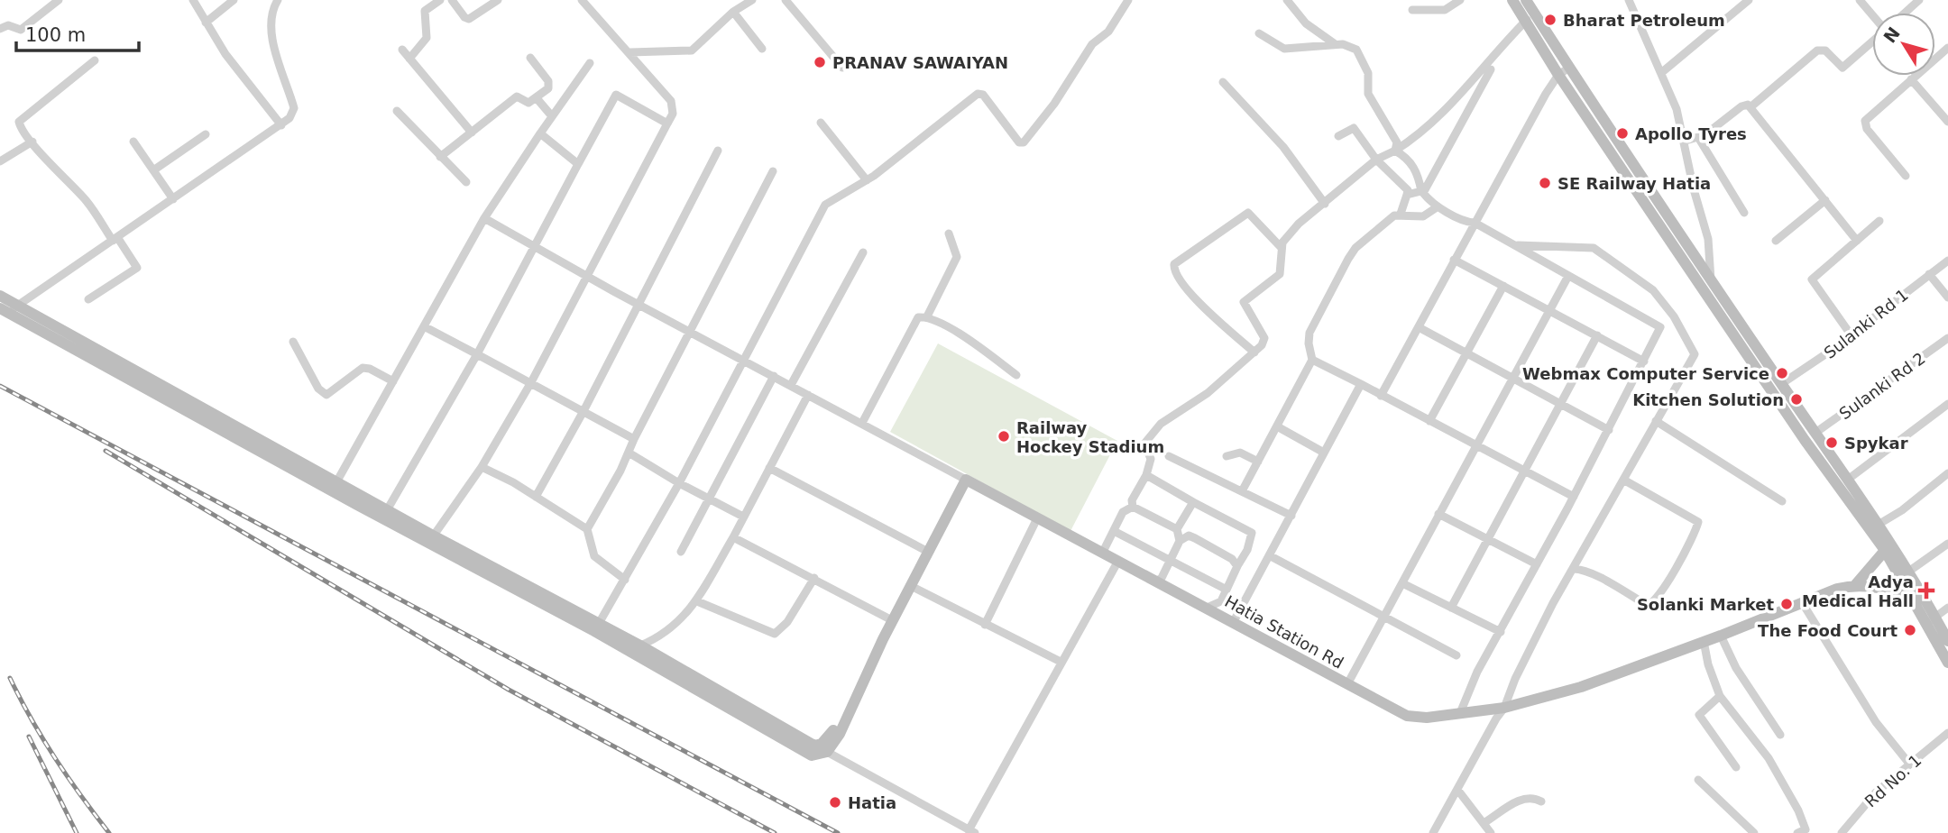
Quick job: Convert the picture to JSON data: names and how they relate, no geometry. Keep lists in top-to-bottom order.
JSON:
{
  "streets": {
    "street": [
      "Sulanki Rd 1",
      "Sulanki Rd 2",
      "Hatia Station Rd",
      "Rd No. 1"
    ]
  },
  "places": {
    "other": [
      "Bharat Petroleum",
      "PRANAV SAWAIYAN",
      "Apollo Tyres",
      "SE Railway Hatia",
      "Webmax Computer Service",
      "Kitchen Solution",
      "Railway Hockey Stadium",
      "Spykar",
      "Solanki Market",
      "The Food Court",
      "Hatia"
    ],
    "health": ["Adya Medical Hall"]
  },
  "scale_bar": "100 m",
  "north": "top left"
}
